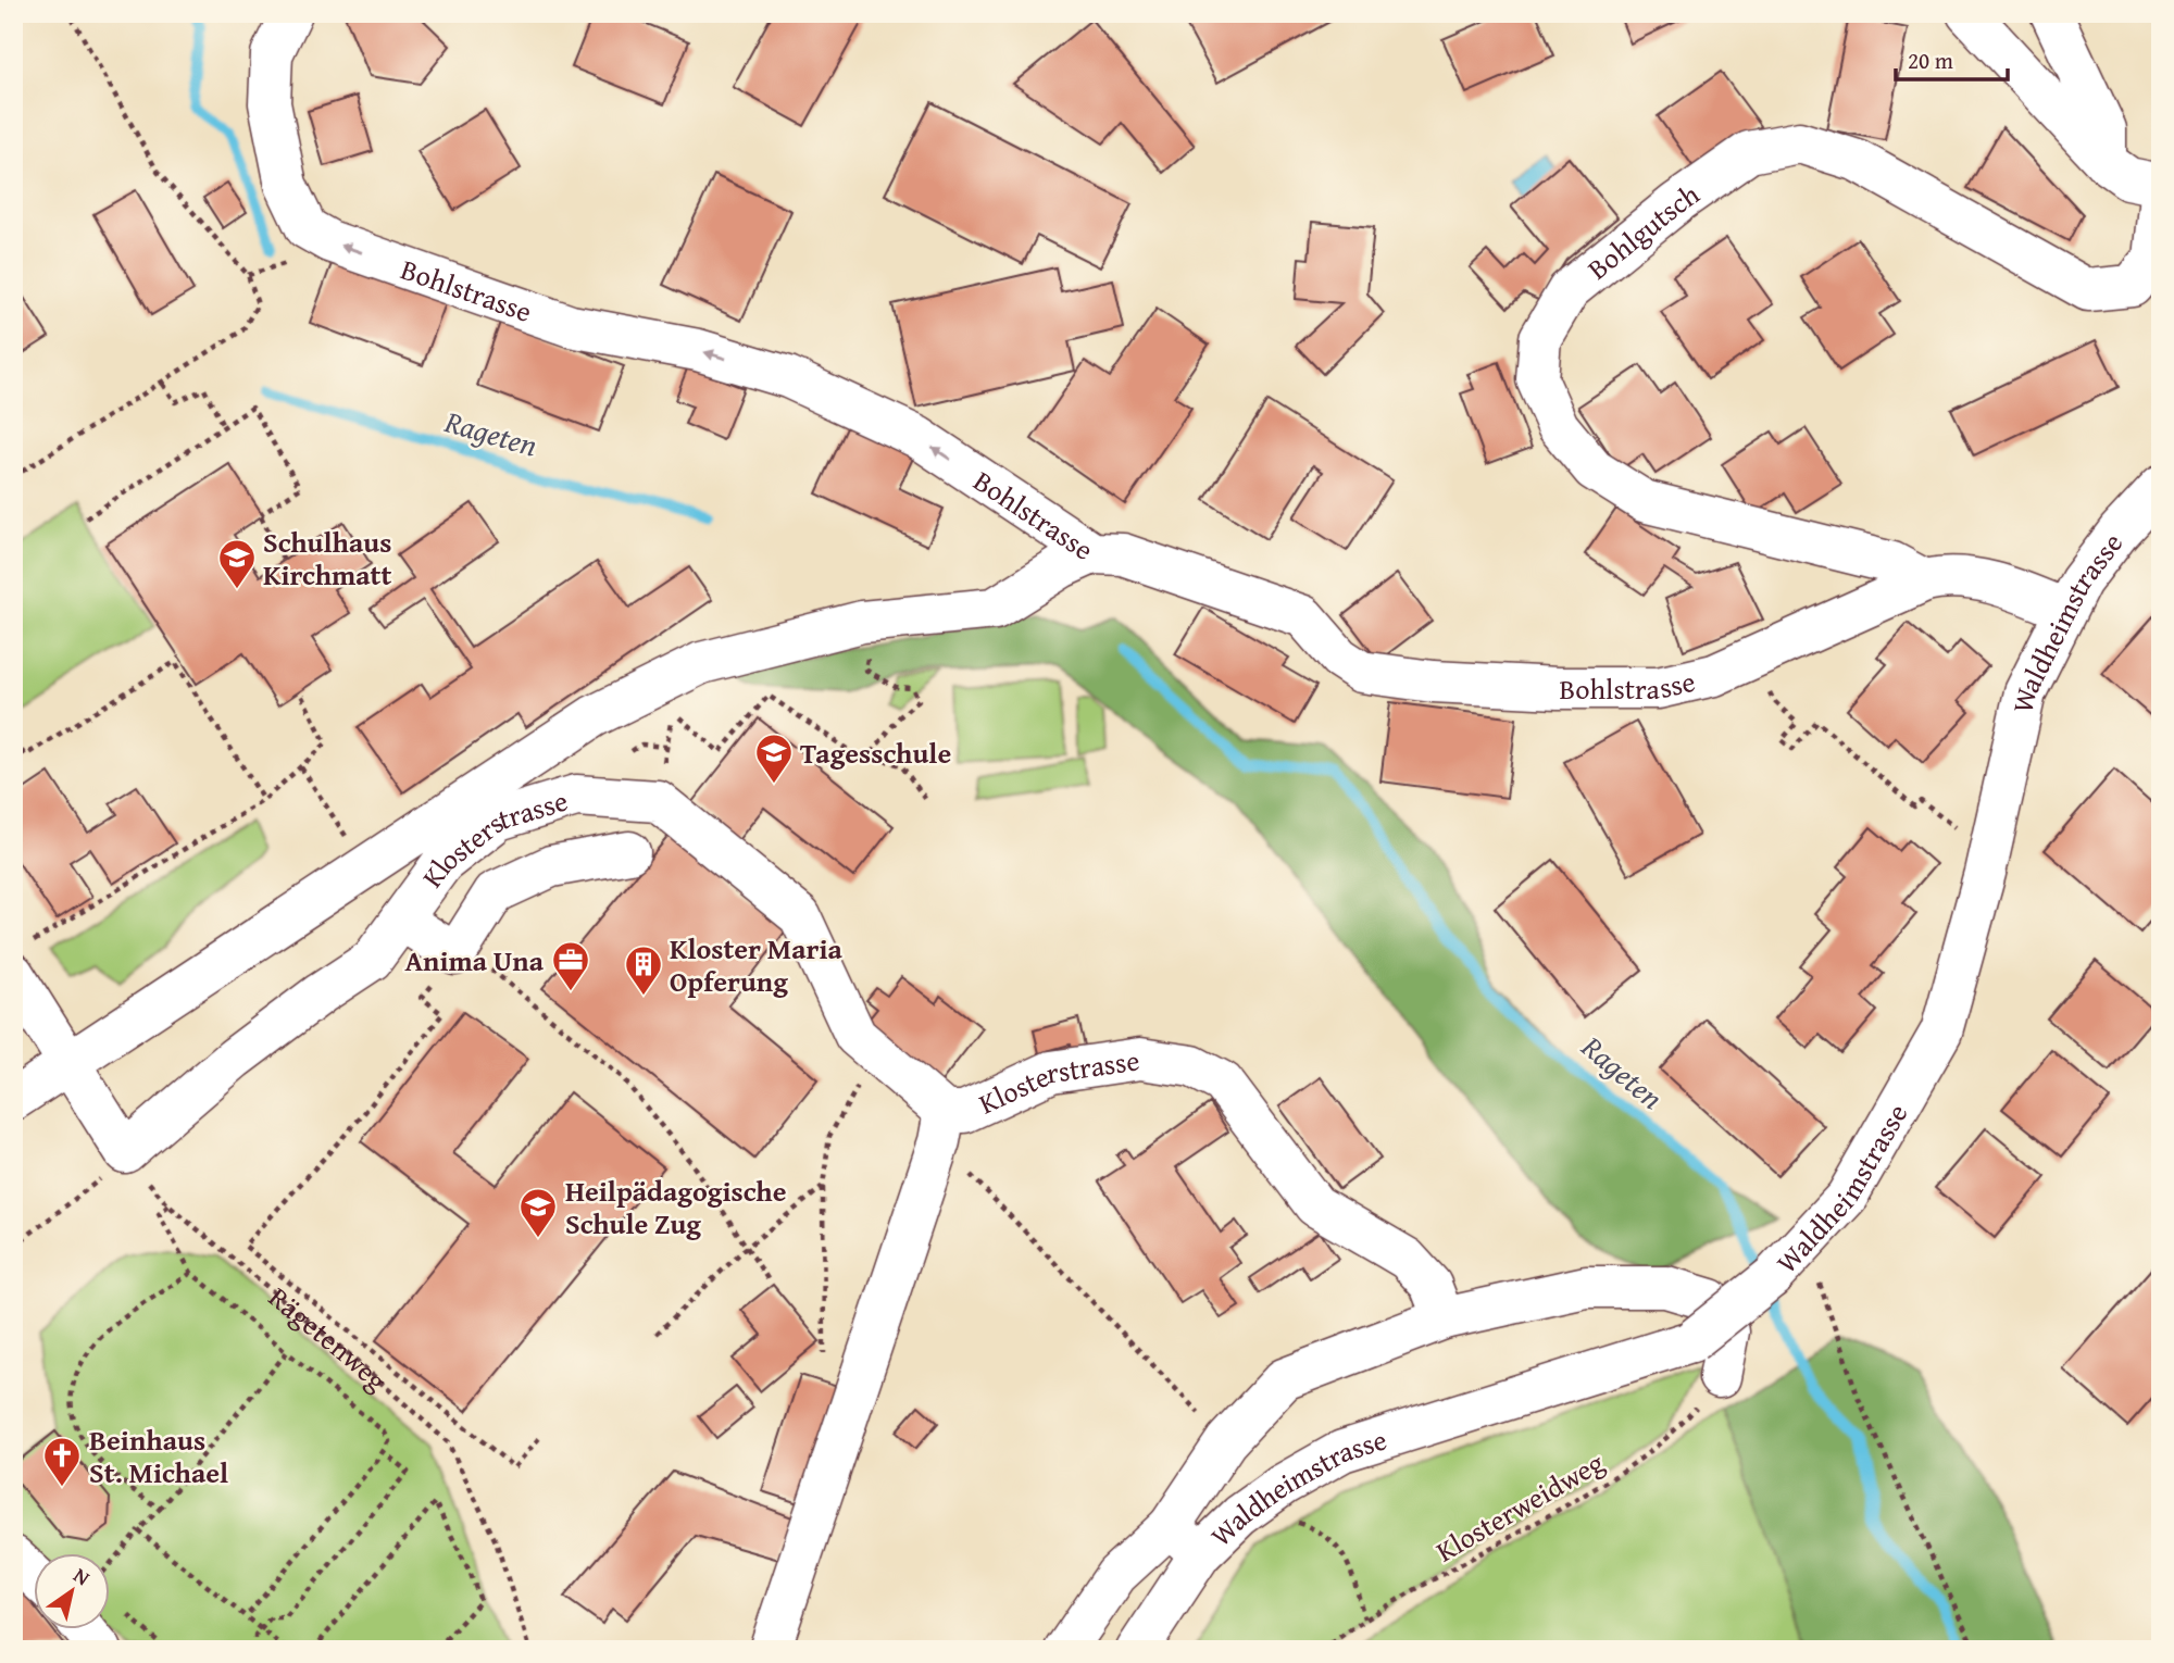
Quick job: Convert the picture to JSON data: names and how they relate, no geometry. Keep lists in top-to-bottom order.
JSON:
{
  "streets": {
    "street": [
      "Bohlgutsch",
      "Bohlstrasse",
      "Waldheimstrasse",
      "Klosterstrasse"
    ],
    "path": ["Rägetenweg", "Klosterweidweg"]
  },
  "crossings": [
    ["Bohlgutsch", "Bohlstrasse"],
    ["Bohlstrasse", "Waldheimstrasse"],
    ["Bohlstrasse", "Klosterstrasse"],
    ["Klosterstrasse", "Rägetenweg"]
  ],
  "one_way": ["Bohlstrasse"],
  "water": ["Rageten"],
  "places": {
    "school or university": ["Schulhaus Kirchmatt", "Tagesschule", "Heilpädagogische Schule Zug"],
    "office": ["Anima Una"],
    "building": ["Kloster Maria Opferung"],
    "church": ["Beinhaus St. Michael"]
  },
  "scale_bar": "20 m",
  "north": "top right"
}
